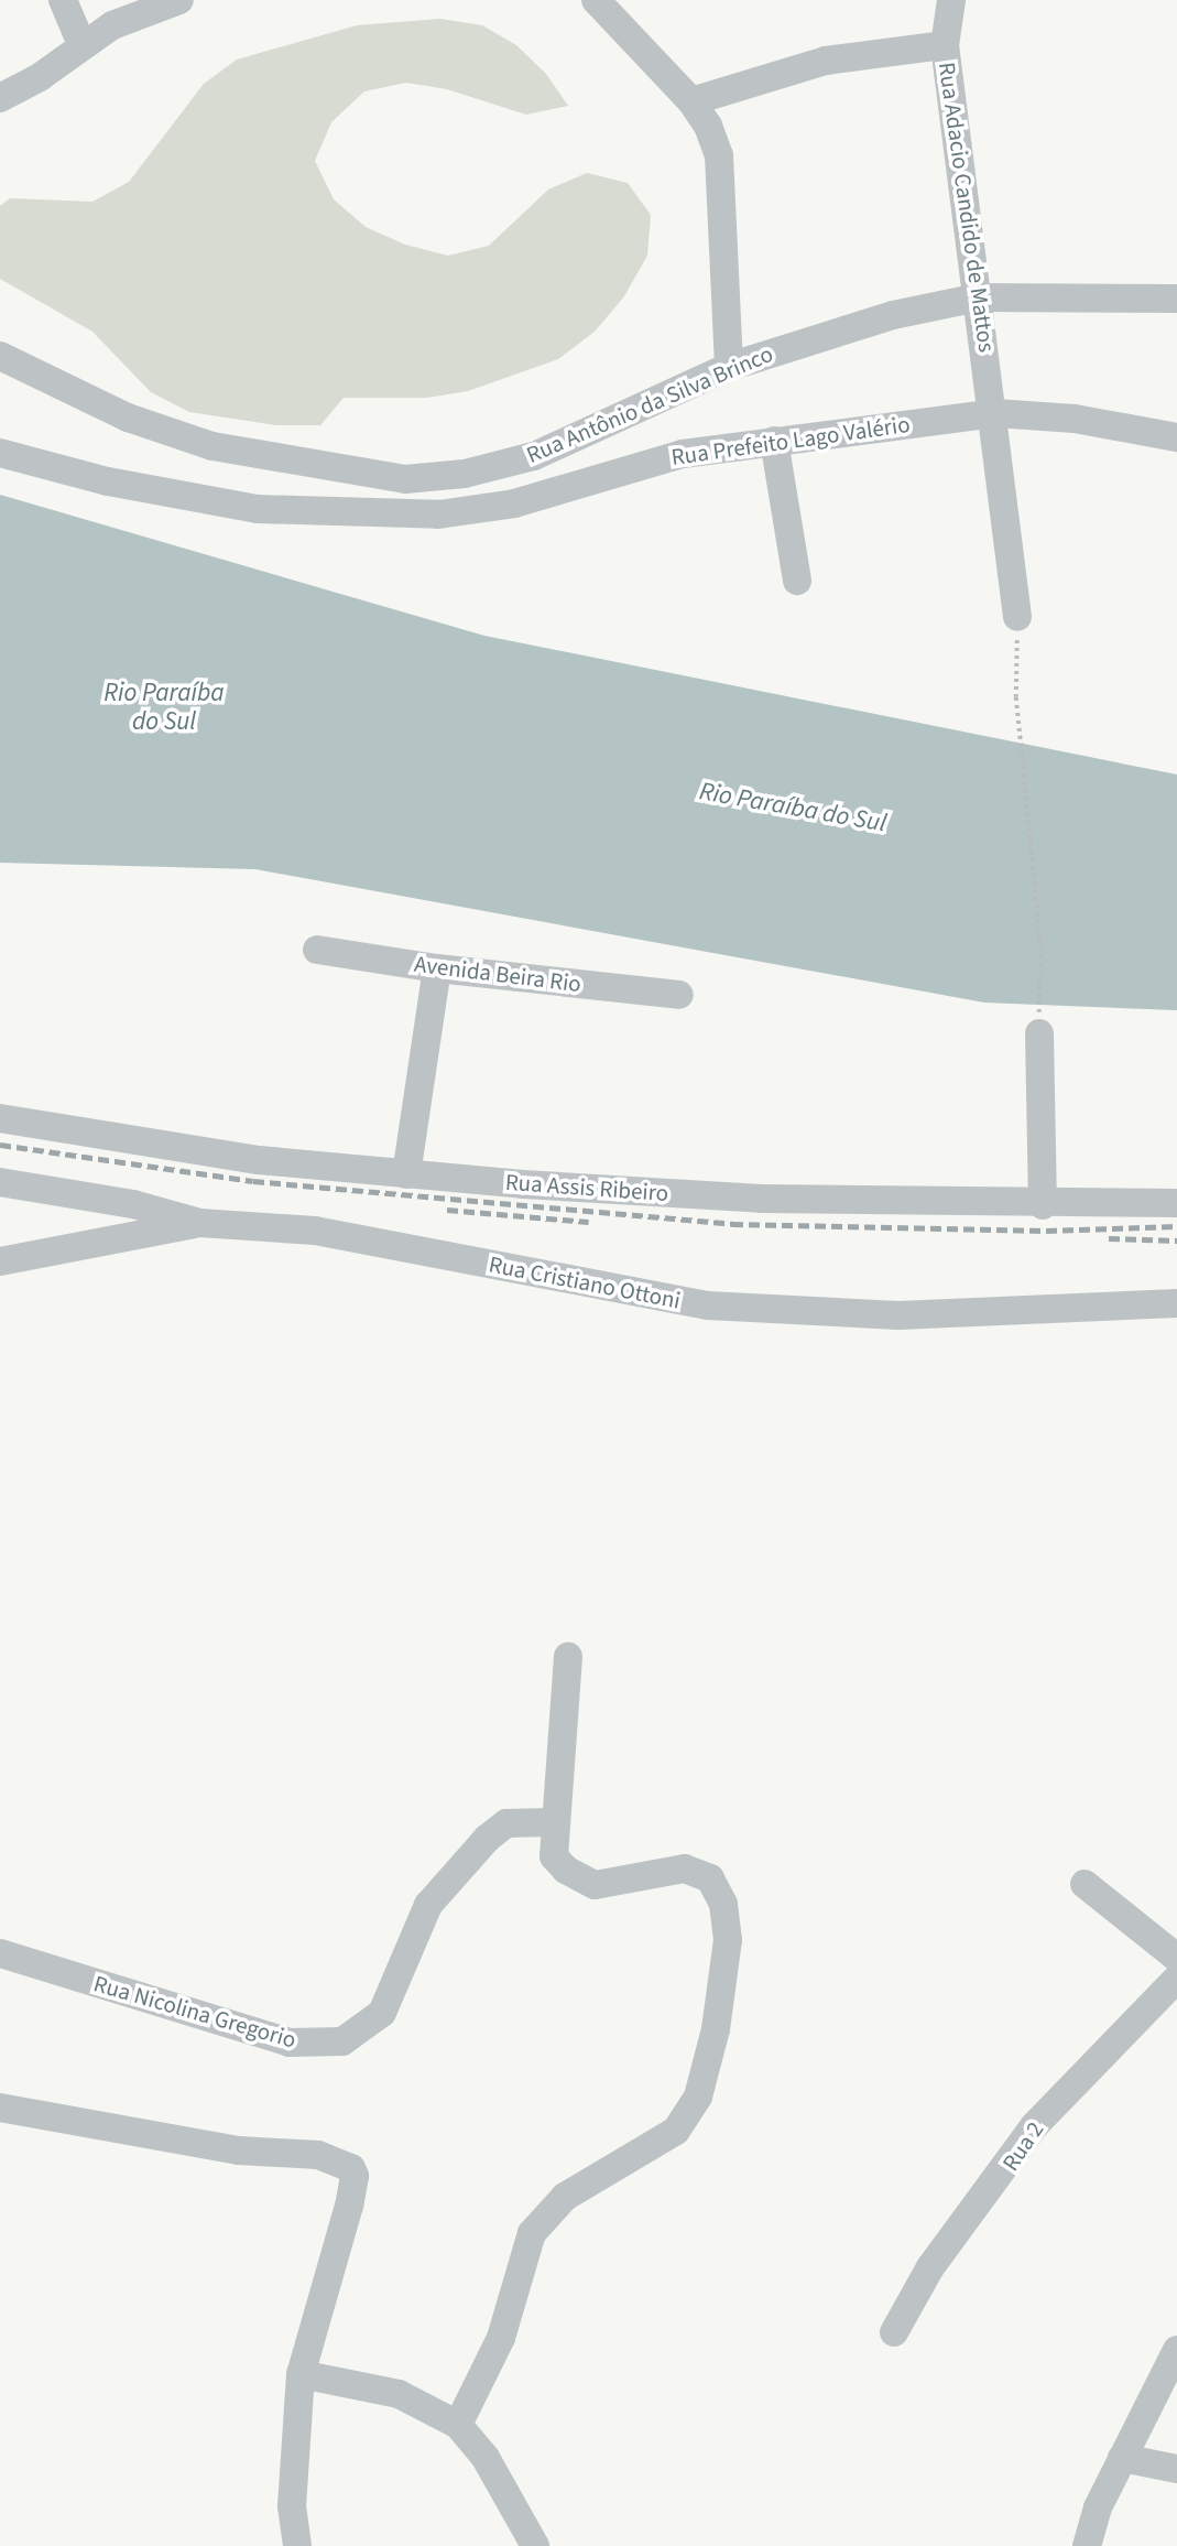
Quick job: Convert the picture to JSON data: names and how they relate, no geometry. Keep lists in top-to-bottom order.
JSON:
{
  "streets": {
    "street": [
      "Rua Adacio Candido de Mattos",
      "Rua Antônio da Silva Brinco",
      "Rua Prefeito Lago Valério",
      "Avenida Beira Rio",
      "Rua Assis Ribeiro",
      "Rua Cristiano Ottoni",
      "Rua Nicolina Gregorio",
      "Rua 2"
    ]
  },
  "crossings": [
    ["Rua Adacio Candido de Mattos", "Rua Antônio da Silva Brinco"],
    ["Rua Adacio Candido de Mattos", "Rua Prefeito Lago Valério"]
  ],
  "water": ["Rio Paraíba do Sul"]
}
